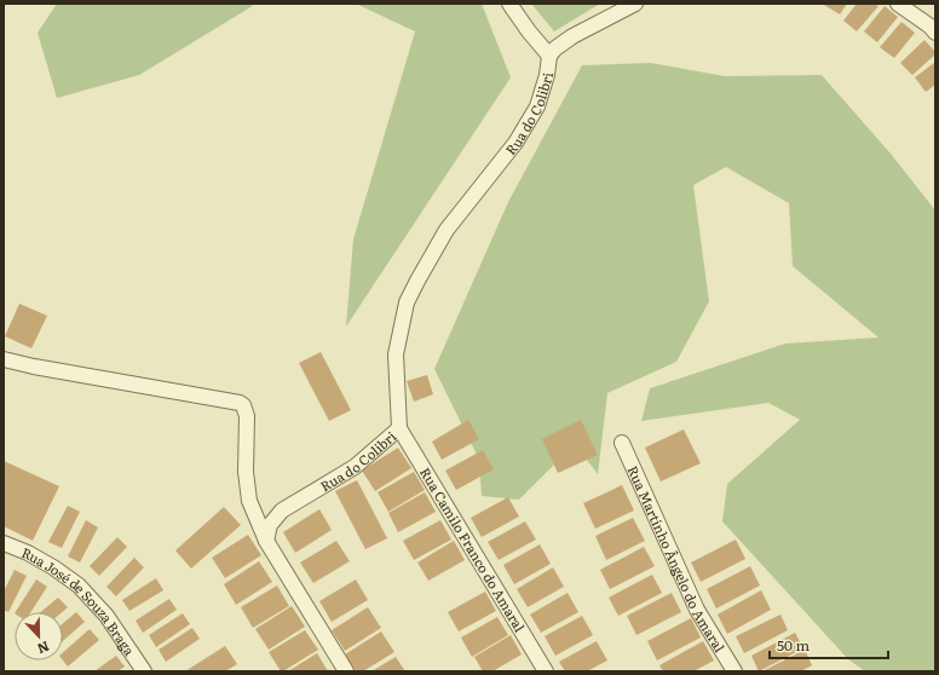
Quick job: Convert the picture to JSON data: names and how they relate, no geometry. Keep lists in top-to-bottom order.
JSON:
{
  "streets": {
    "street": [
      "Rua do Colibri",
      "Rua Camilo Franco do Amaral",
      "Rua Martinho Ângelo do Amaral",
      "Rua José de Souza Braga"
    ]
  },
  "crossings": [
    ["Rua do Colibri", "Rua Camilo Franco do Amaral"]
  ],
  "scale_bar": "50 m",
  "north": "bottom"
}
